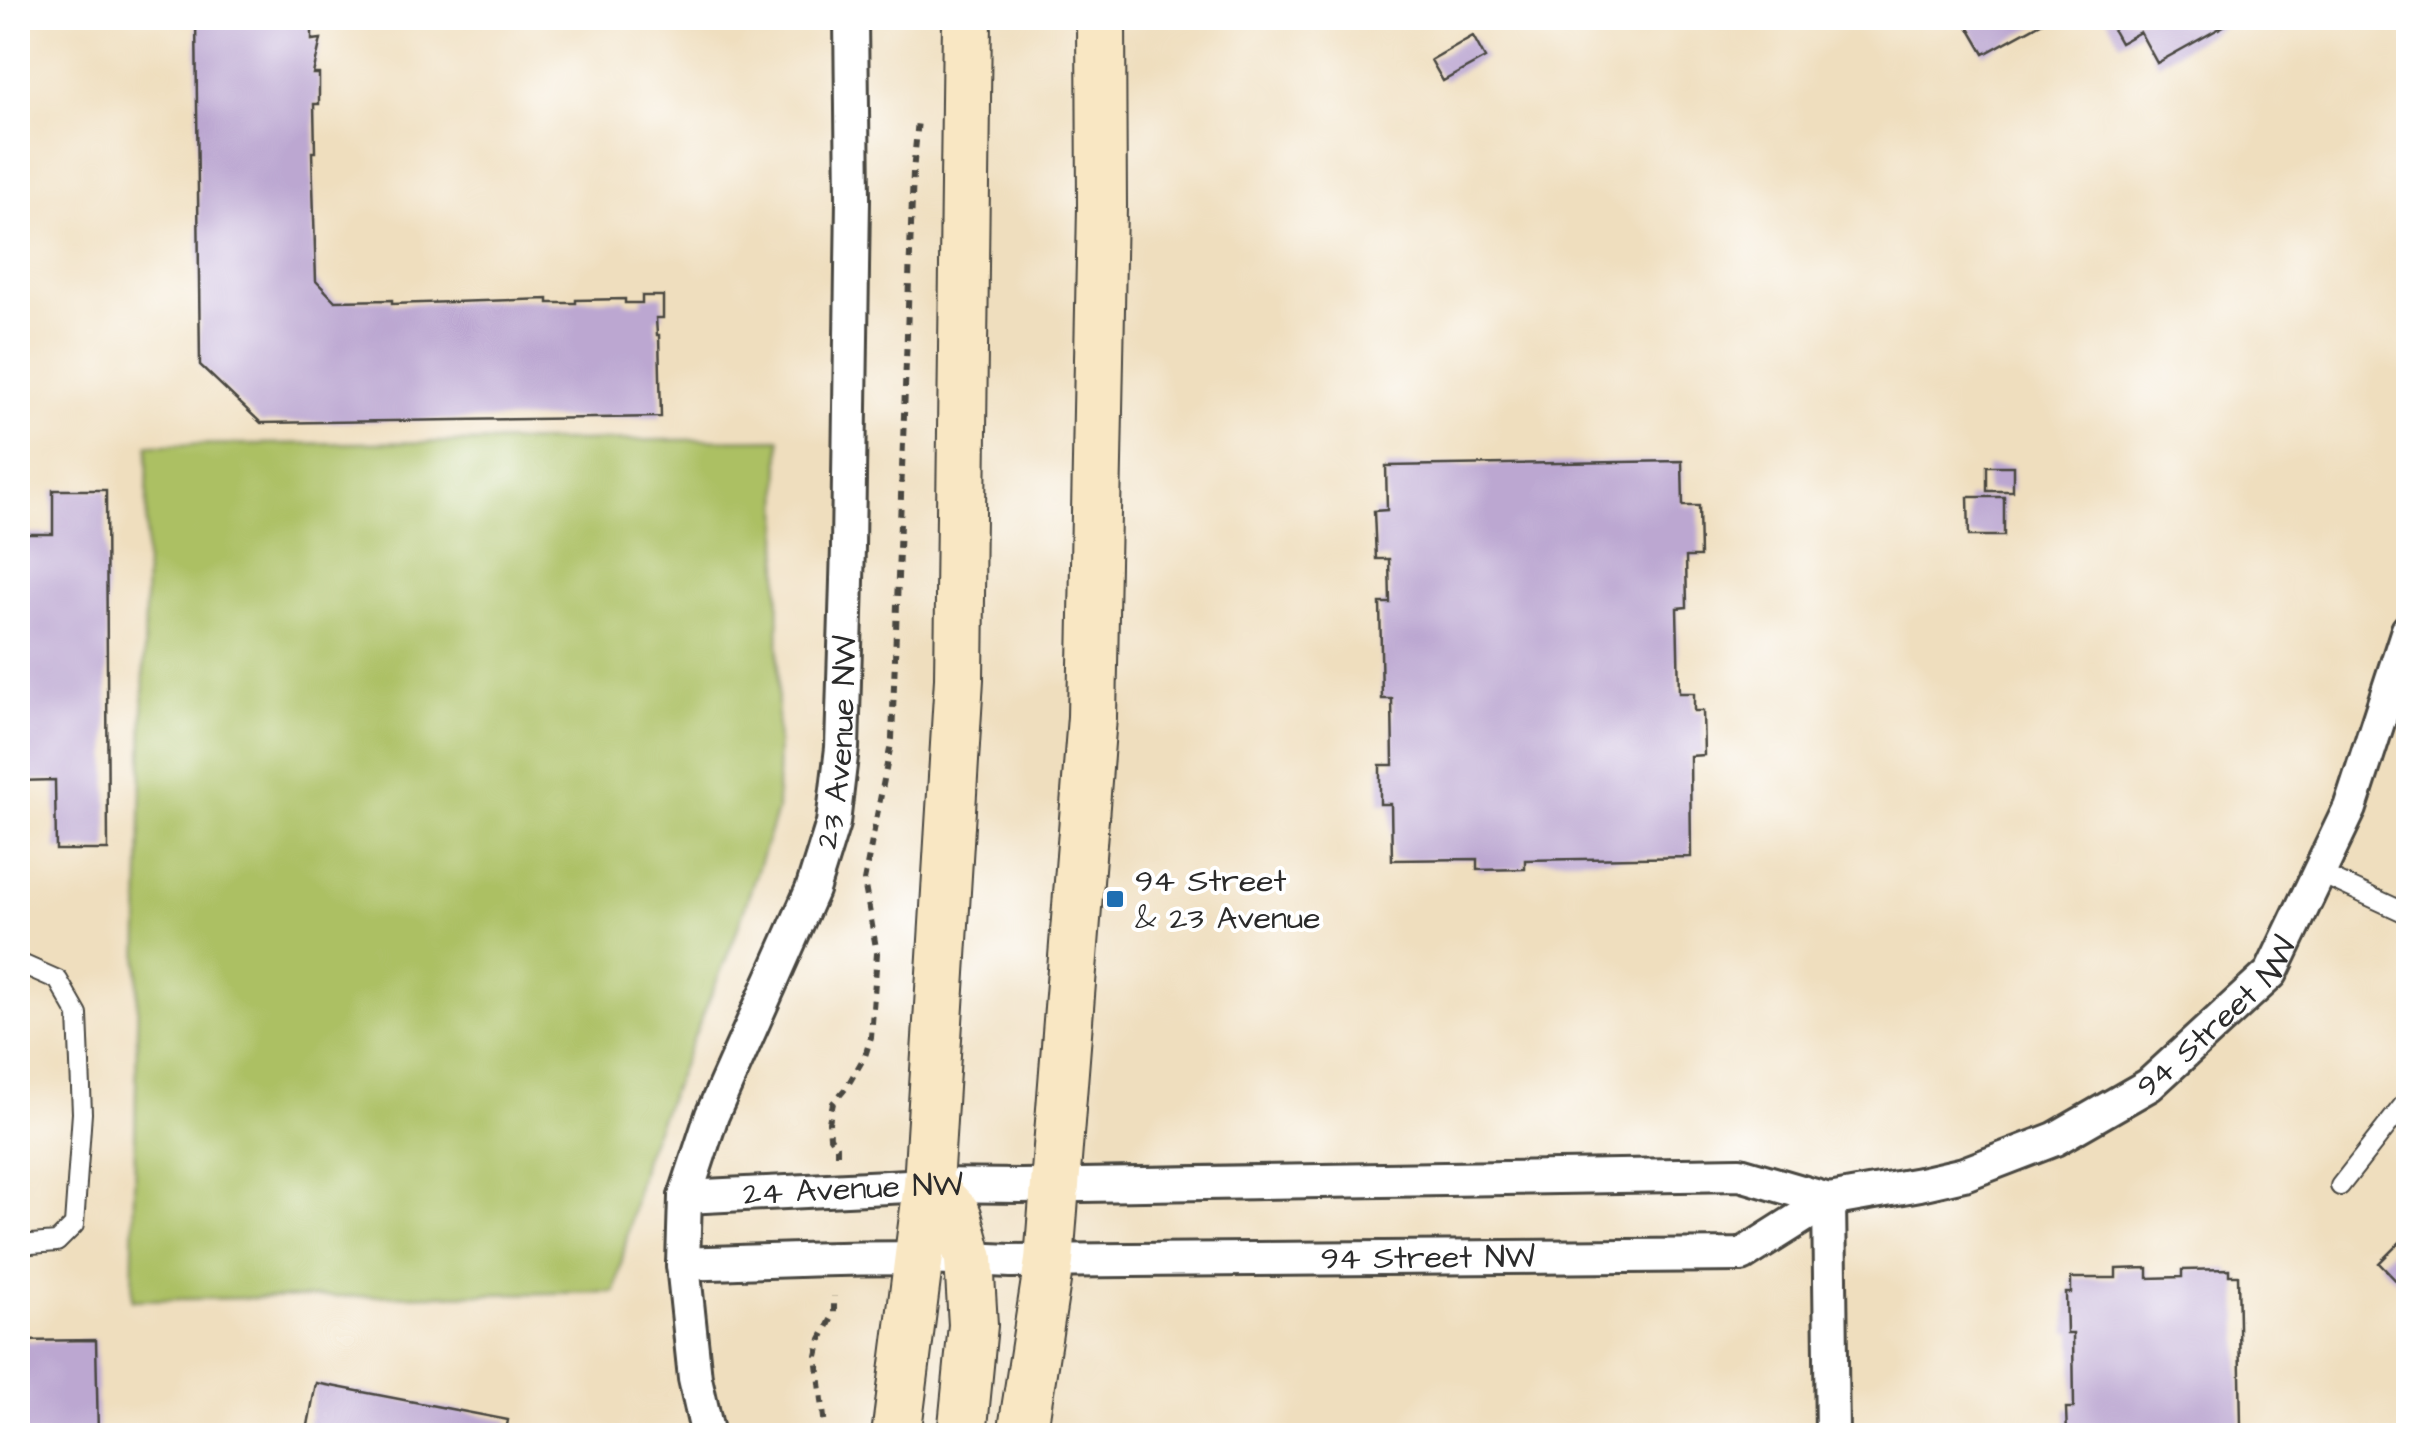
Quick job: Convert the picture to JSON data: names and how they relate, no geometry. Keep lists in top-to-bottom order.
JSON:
{
  "streets": {
    "street": ["23 Avenue NW", "94 Street NW", "24 Avenue NW"]
  },
  "crossings": [
    ["23 Avenue NW", "24 Avenue NW"],
    ["94 Street NW", "24 Avenue NW"]
  ],
  "places": {
    "transit": ["94 Street & 23 Avenue"]
  }
}
